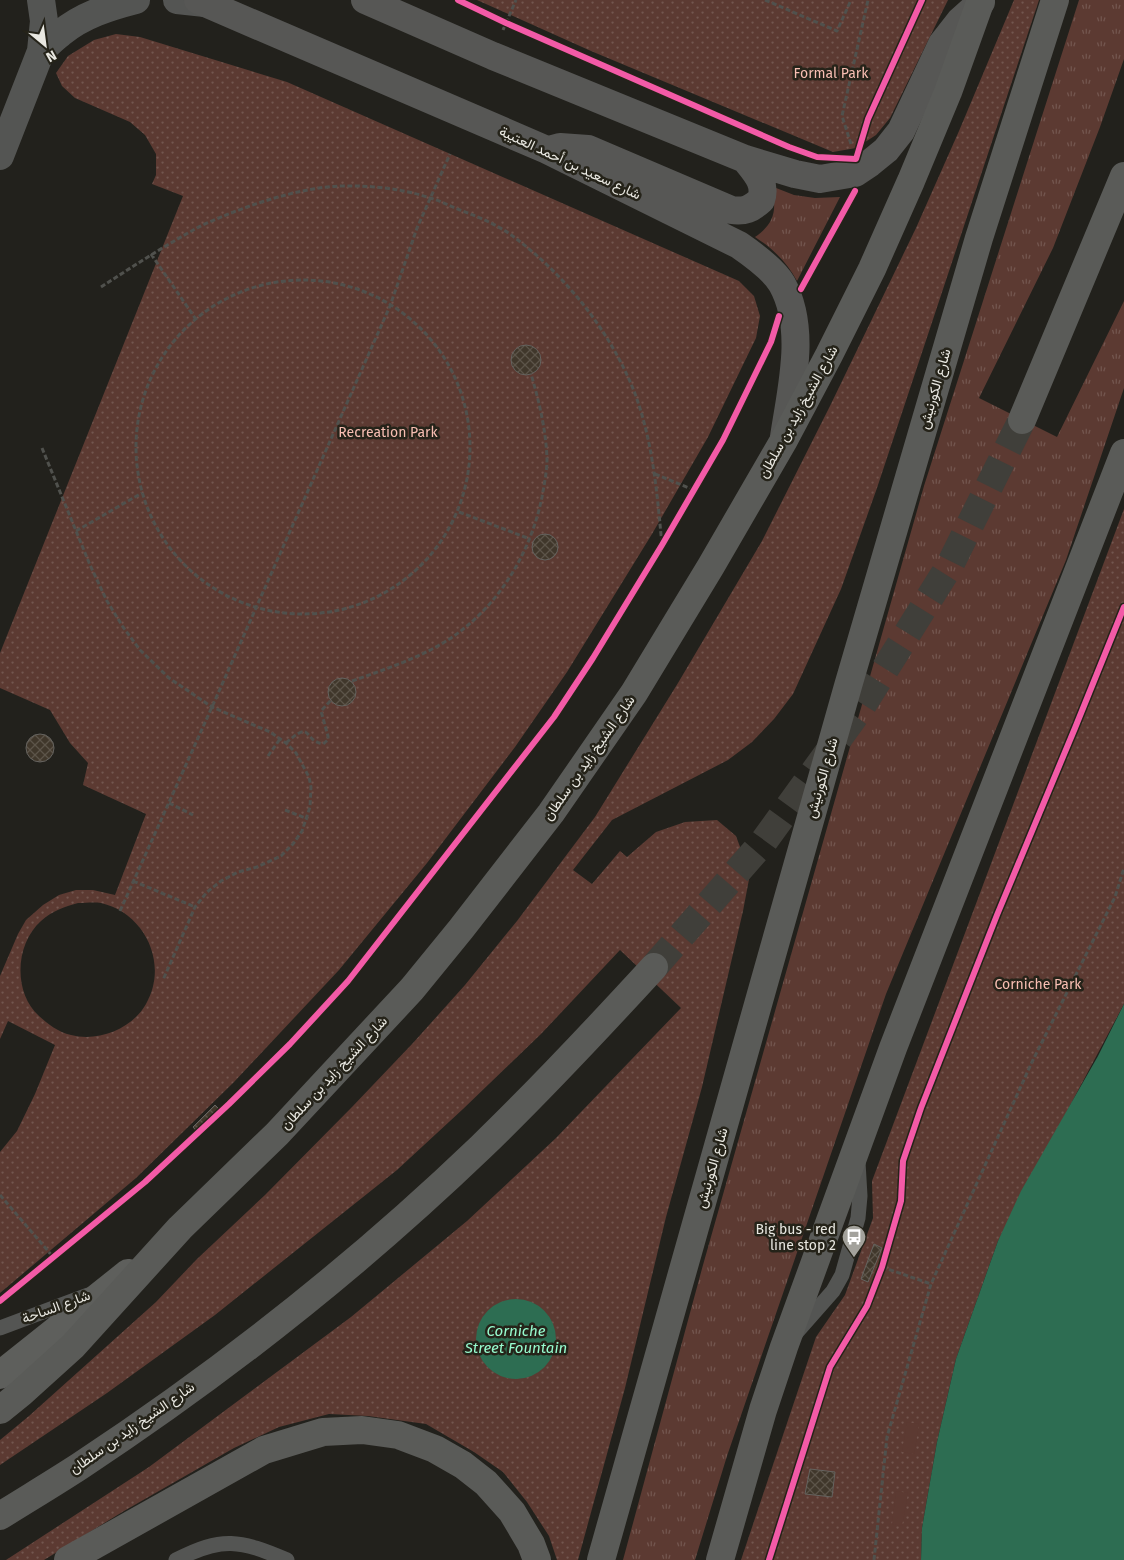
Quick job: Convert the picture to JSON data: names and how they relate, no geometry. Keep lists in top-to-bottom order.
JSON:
{
  "streets": {
    "highway": ["شارع الكورنيش", "شارع الشيخ زايد بن سلطان"],
    "main road": ["شارع سعيد بن أحمد العتيبة"],
    "lane": ["شارع الساحة"]
  },
  "crossings": [
    ["شارع سعيد بن أحمد العتيبة", "شارع الشيخ زايد بن سلطان"],
    ["شارع الشيخ زايد بن سلطان", "شارع الساحة"]
  ],
  "water": ["Corniche Street Fountain"],
  "parks": ["Formal Park", "Recreation Park", "Corniche Park"],
  "places": {
    "bus stop": ["Big bus - red line stop 2"]
  },
  "north": "bottom right"
}
